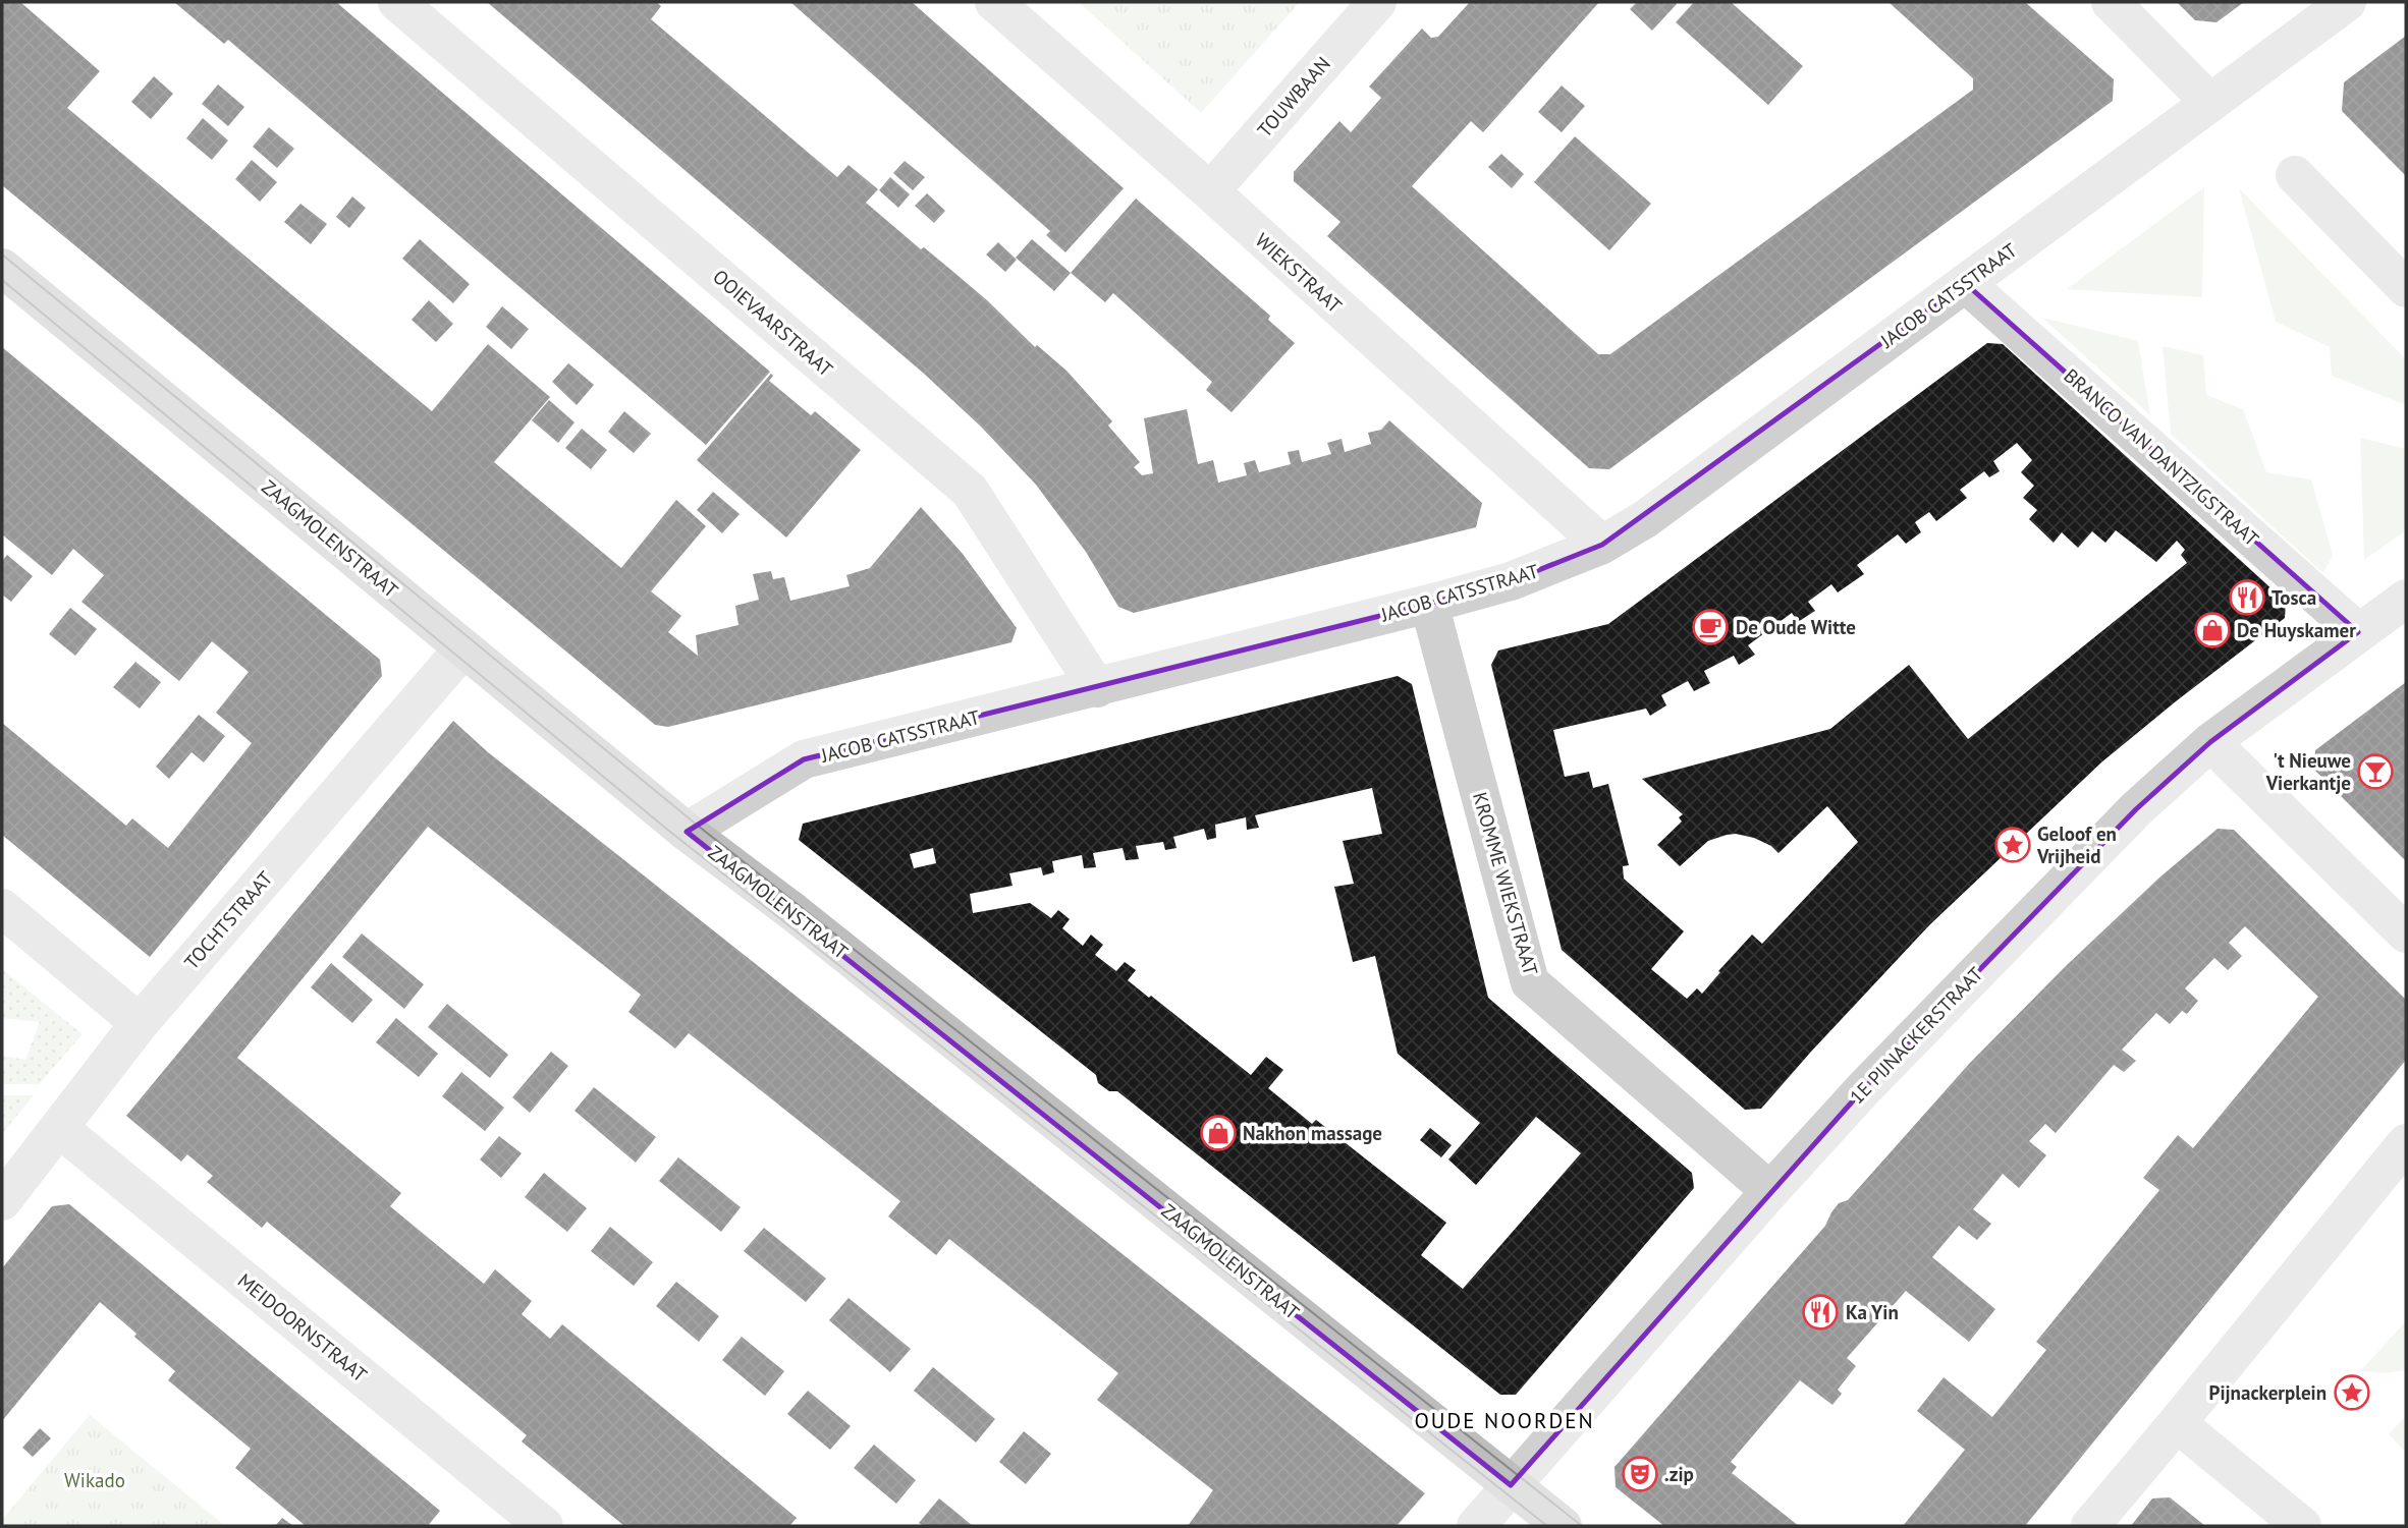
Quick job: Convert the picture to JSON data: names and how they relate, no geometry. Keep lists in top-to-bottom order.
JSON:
{
  "streets": {
    "street": [
      "TOUWBAAN",
      "WIEKSTRAAT",
      "JACOB CATSSTRAAT",
      "OOIEVAARSTRAAT",
      "BRANCO VAN DANTZIGSTRAAT",
      "ZAAGMOLENSTRAAT",
      "KROMME WIEKSTRAAT",
      "TOCHTSTRAAT",
      "1E PIJNACKERSTRAAT",
      "MEIDOORNSTRAAT"
    ]
  },
  "crossings": [
    ["TOUWBAAN", "WIEKSTRAAT"],
    ["WIEKSTRAAT", "JACOB CATSSTRAAT"],
    ["JACOB CATSSTRAAT", "OOIEVAARSTRAAT"],
    ["JACOB CATSSTRAAT", "BRANCO VAN DANTZIGSTRAAT"],
    ["JACOB CATSSTRAAT", "ZAAGMOLENSTRAAT"],
    ["JACOB CATSSTRAAT", "KROMME WIEKSTRAAT"],
    ["BRANCO VAN DANTZIGSTRAAT", "1E PIJNACKERSTRAAT"],
    ["ZAAGMOLENSTRAAT", "TOCHTSTRAAT"],
    ["ZAAGMOLENSTRAAT", "1E PIJNACKERSTRAAT"],
    ["KROMME WIEKSTRAAT", "1E PIJNACKERSTRAAT"],
    ["TOCHTSTRAAT", "MEIDOORNSTRAAT"]
  ],
  "districts": ["OUDE NOORDEN"],
  "parks": ["Wikado"],
  "places": {
    "restaurant": ["Tosca", "Ka Yin"],
    "cafe": ["De Oude Witte"],
    "shop": ["De Huyskamer", "Nakhon massage"],
    "bar": ["'t Nieuwe Vierkantje"],
    "place": ["Geloof en Vrijheid", "Pijnackerplein"],
    "theatre": [".zip"]
  }
}
